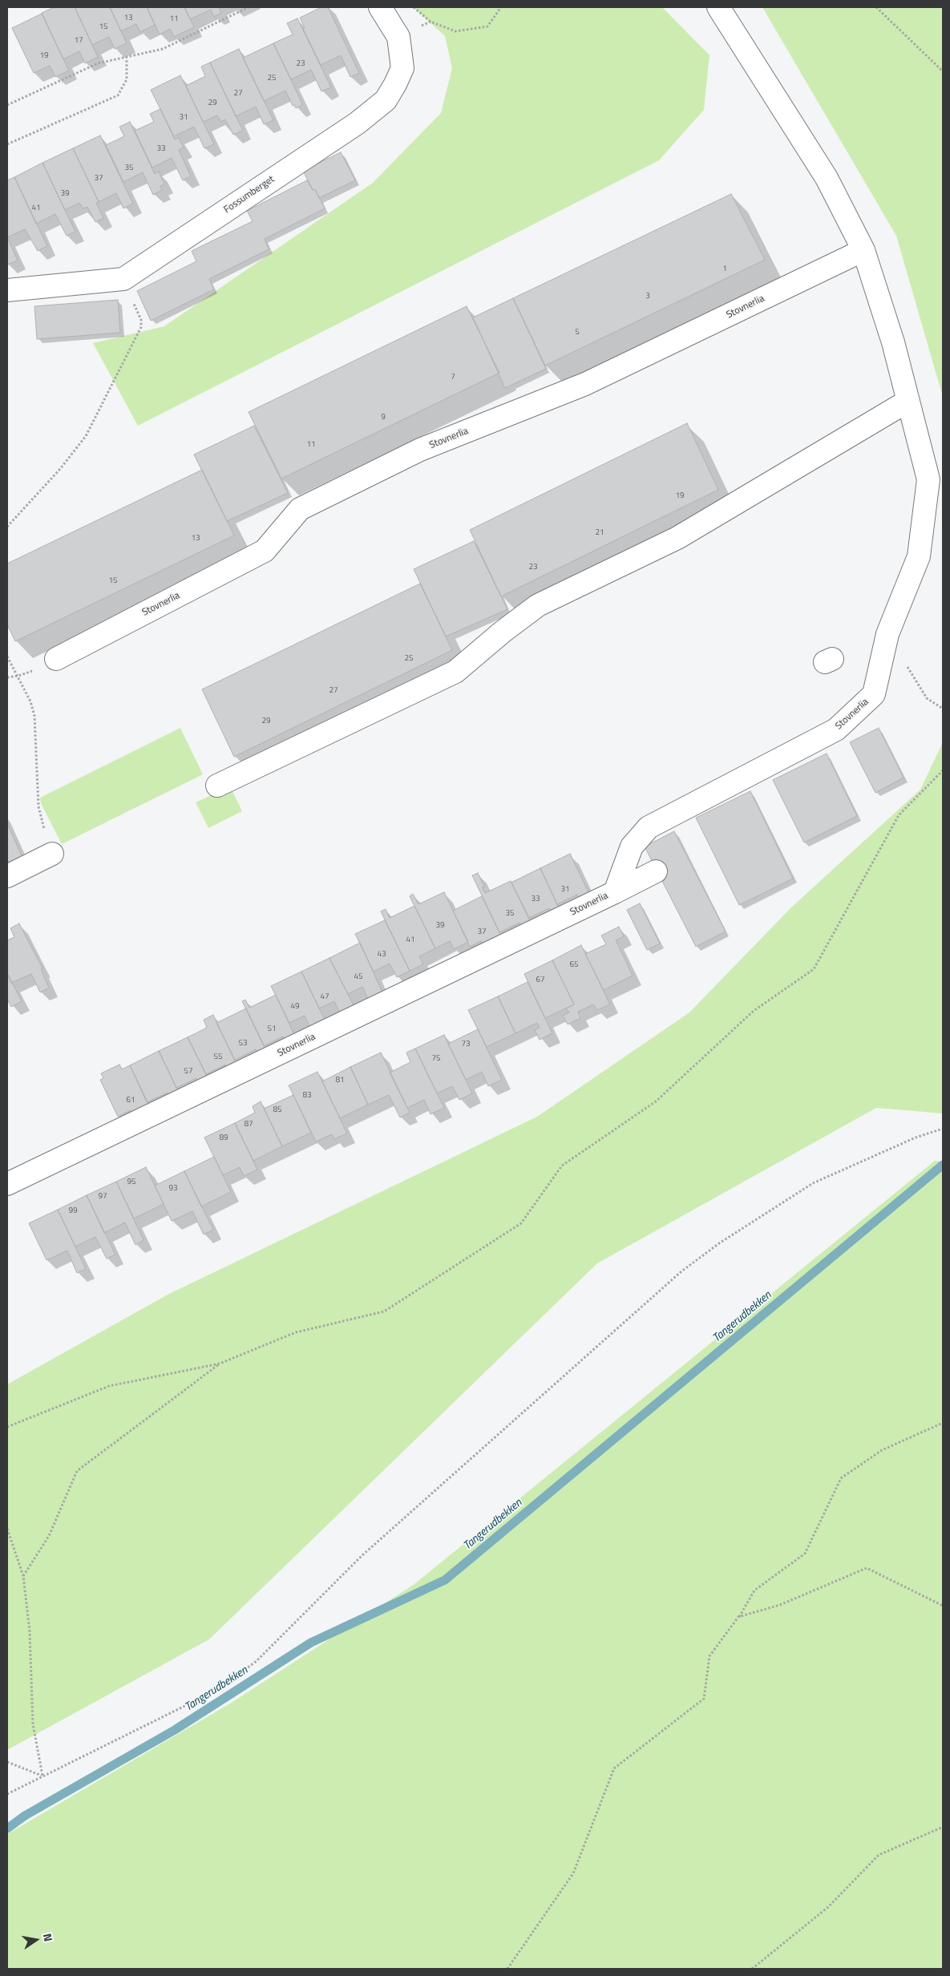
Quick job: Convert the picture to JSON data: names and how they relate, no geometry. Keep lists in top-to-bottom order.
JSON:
{
  "streets": {
    "street": ["Fossumberget", "Stovnerlia"]
  },
  "water": ["Tangerudbekken"],
  "house_numbers": [
    "13",
    "11",
    "15",
    "17",
    "19",
    "23",
    "25",
    "27",
    "29",
    "31",
    "33",
    "35",
    "37",
    "39",
    "41",
    "1",
    "3",
    "5",
    "7",
    "9",
    "11",
    "19",
    "21",
    "13",
    "23",
    "15",
    "25",
    "27",
    "29",
    "31",
    "33",
    "35",
    "39",
    "37",
    "41",
    "43",
    "65",
    "45",
    "67",
    "47",
    "49",
    "51",
    "53",
    "73",
    "55",
    "75",
    "57",
    "81",
    "83",
    "61",
    "85",
    "87",
    "89",
    "95",
    "93",
    "97",
    "99"
  ],
  "north": "right"
}
